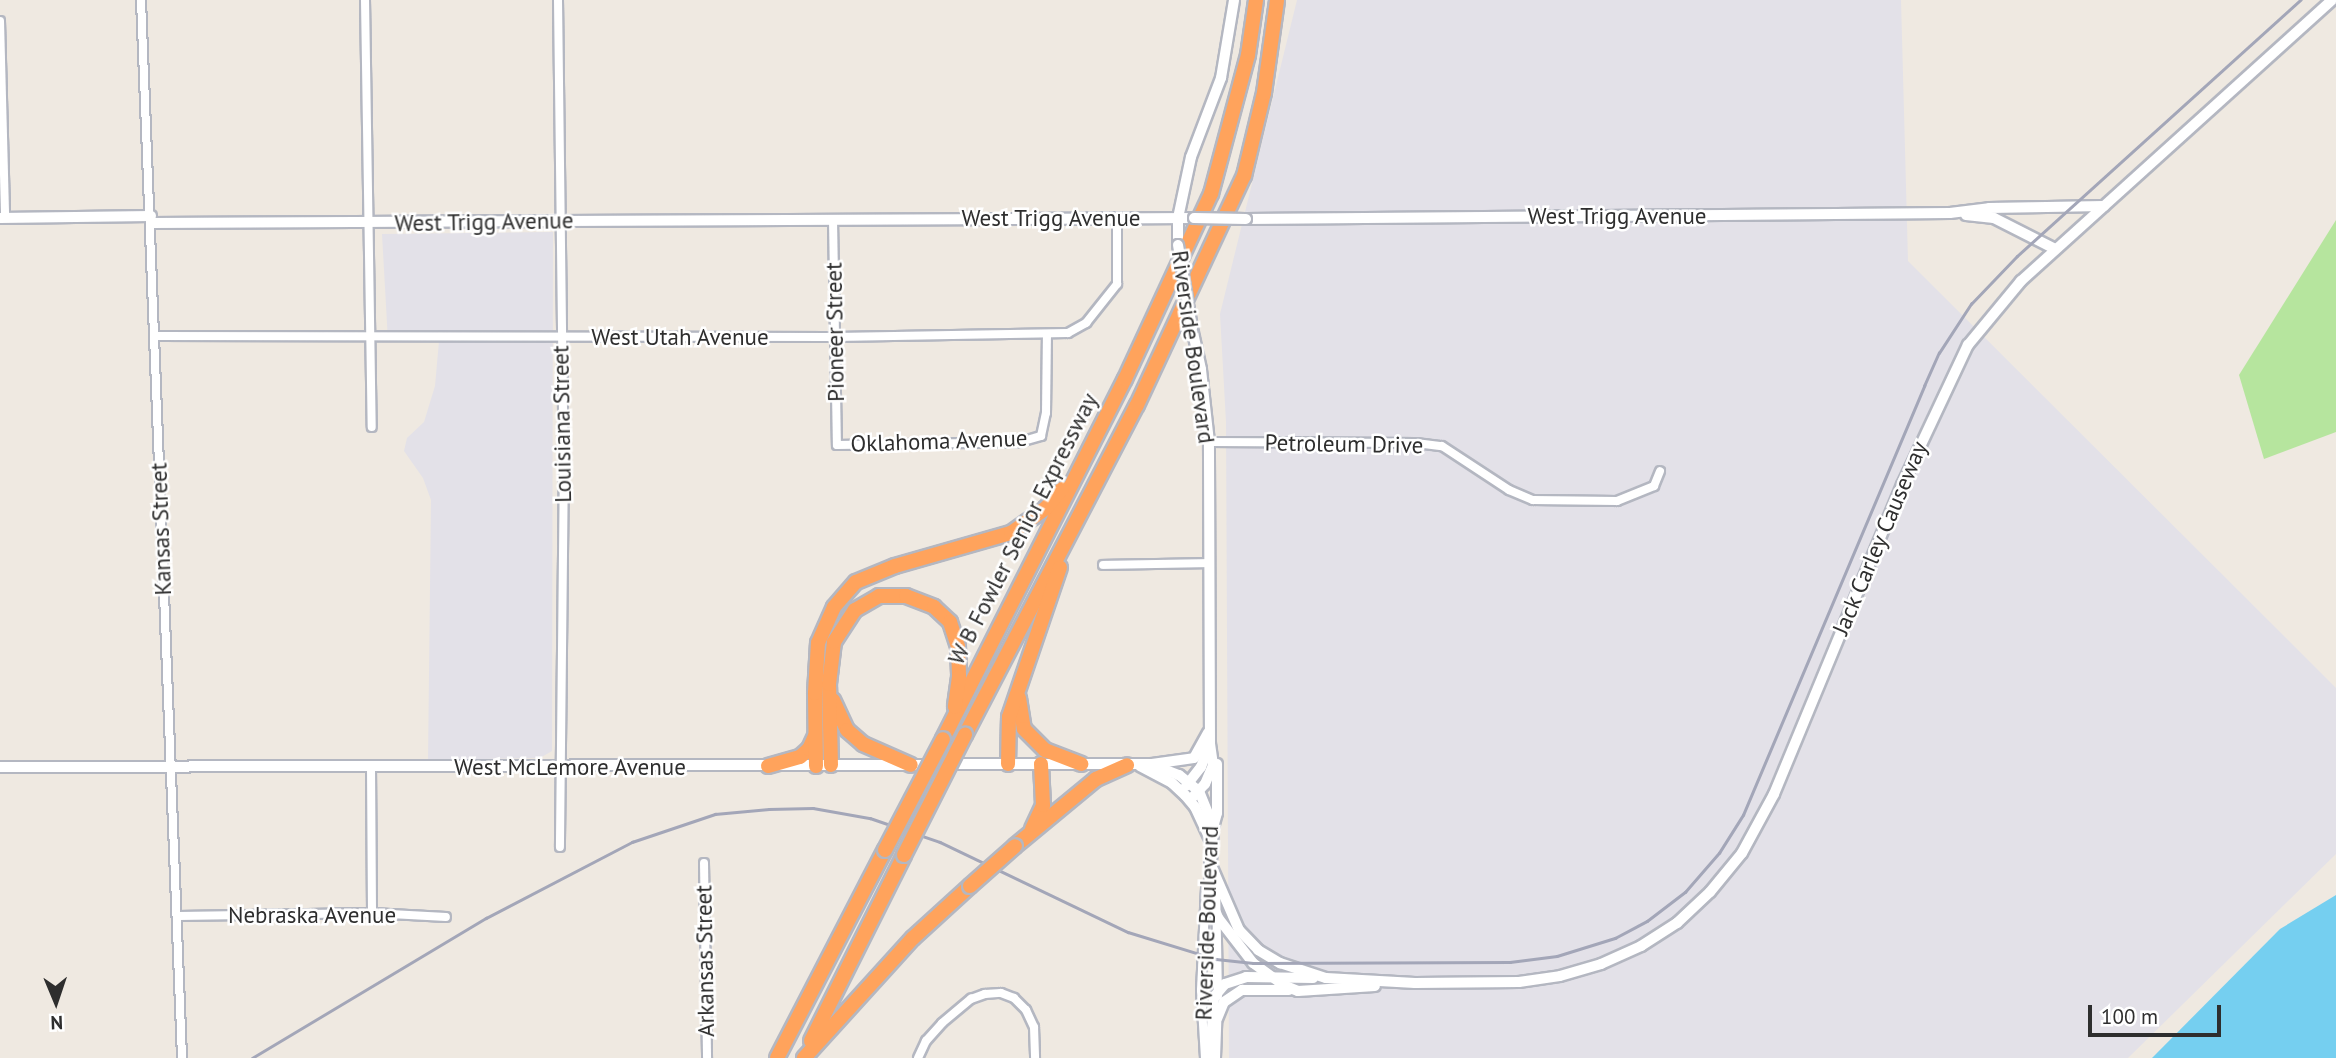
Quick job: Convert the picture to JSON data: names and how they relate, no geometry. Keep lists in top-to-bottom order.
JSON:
{
  "streets": {
    "highway": ["W B Fowler Senior Expressway"],
    "street": [
      "West Trigg Avenue",
      "Pioneer Street",
      "West Utah Avenue",
      "Riverside Boulevard",
      "Louisiana Street",
      "Oklahoma Avenue",
      "Petroleum Drive",
      "Kansas Street",
      "Jack Carley Causeway",
      "West McLemore Avenue",
      "Nebraska Avenue",
      "Arkansas Street"
    ]
  },
  "crossings": [
    ["West Trigg Avenue", "Pioneer Street"],
    ["West Trigg Avenue", "West Utah Avenue"],
    ["West Trigg Avenue", "Riverside Boulevard"],
    ["West Trigg Avenue", "Louisiana Street"],
    ["West Trigg Avenue", "Kansas Street"],
    ["Pioneer Street", "West Utah Avenue"],
    ["Pioneer Street", "Oklahoma Avenue"],
    ["West Utah Avenue", "Louisiana Street"],
    ["West Utah Avenue", "Oklahoma Avenue"],
    ["West Utah Avenue", "Kansas Street"],
    ["Riverside Boulevard", "Petroleum Drive"],
    ["Riverside Boulevard", "Jack Carley Causeway"],
    ["Riverside Boulevard", "West McLemore Avenue"],
    ["Louisiana Street", "West McLemore Avenue"],
    ["Kansas Street", "West McLemore Avenue"],
    ["Kansas Street", "Nebraska Avenue"]
  ],
  "scale_bar": "100 m",
  "north": "bottom"
}
